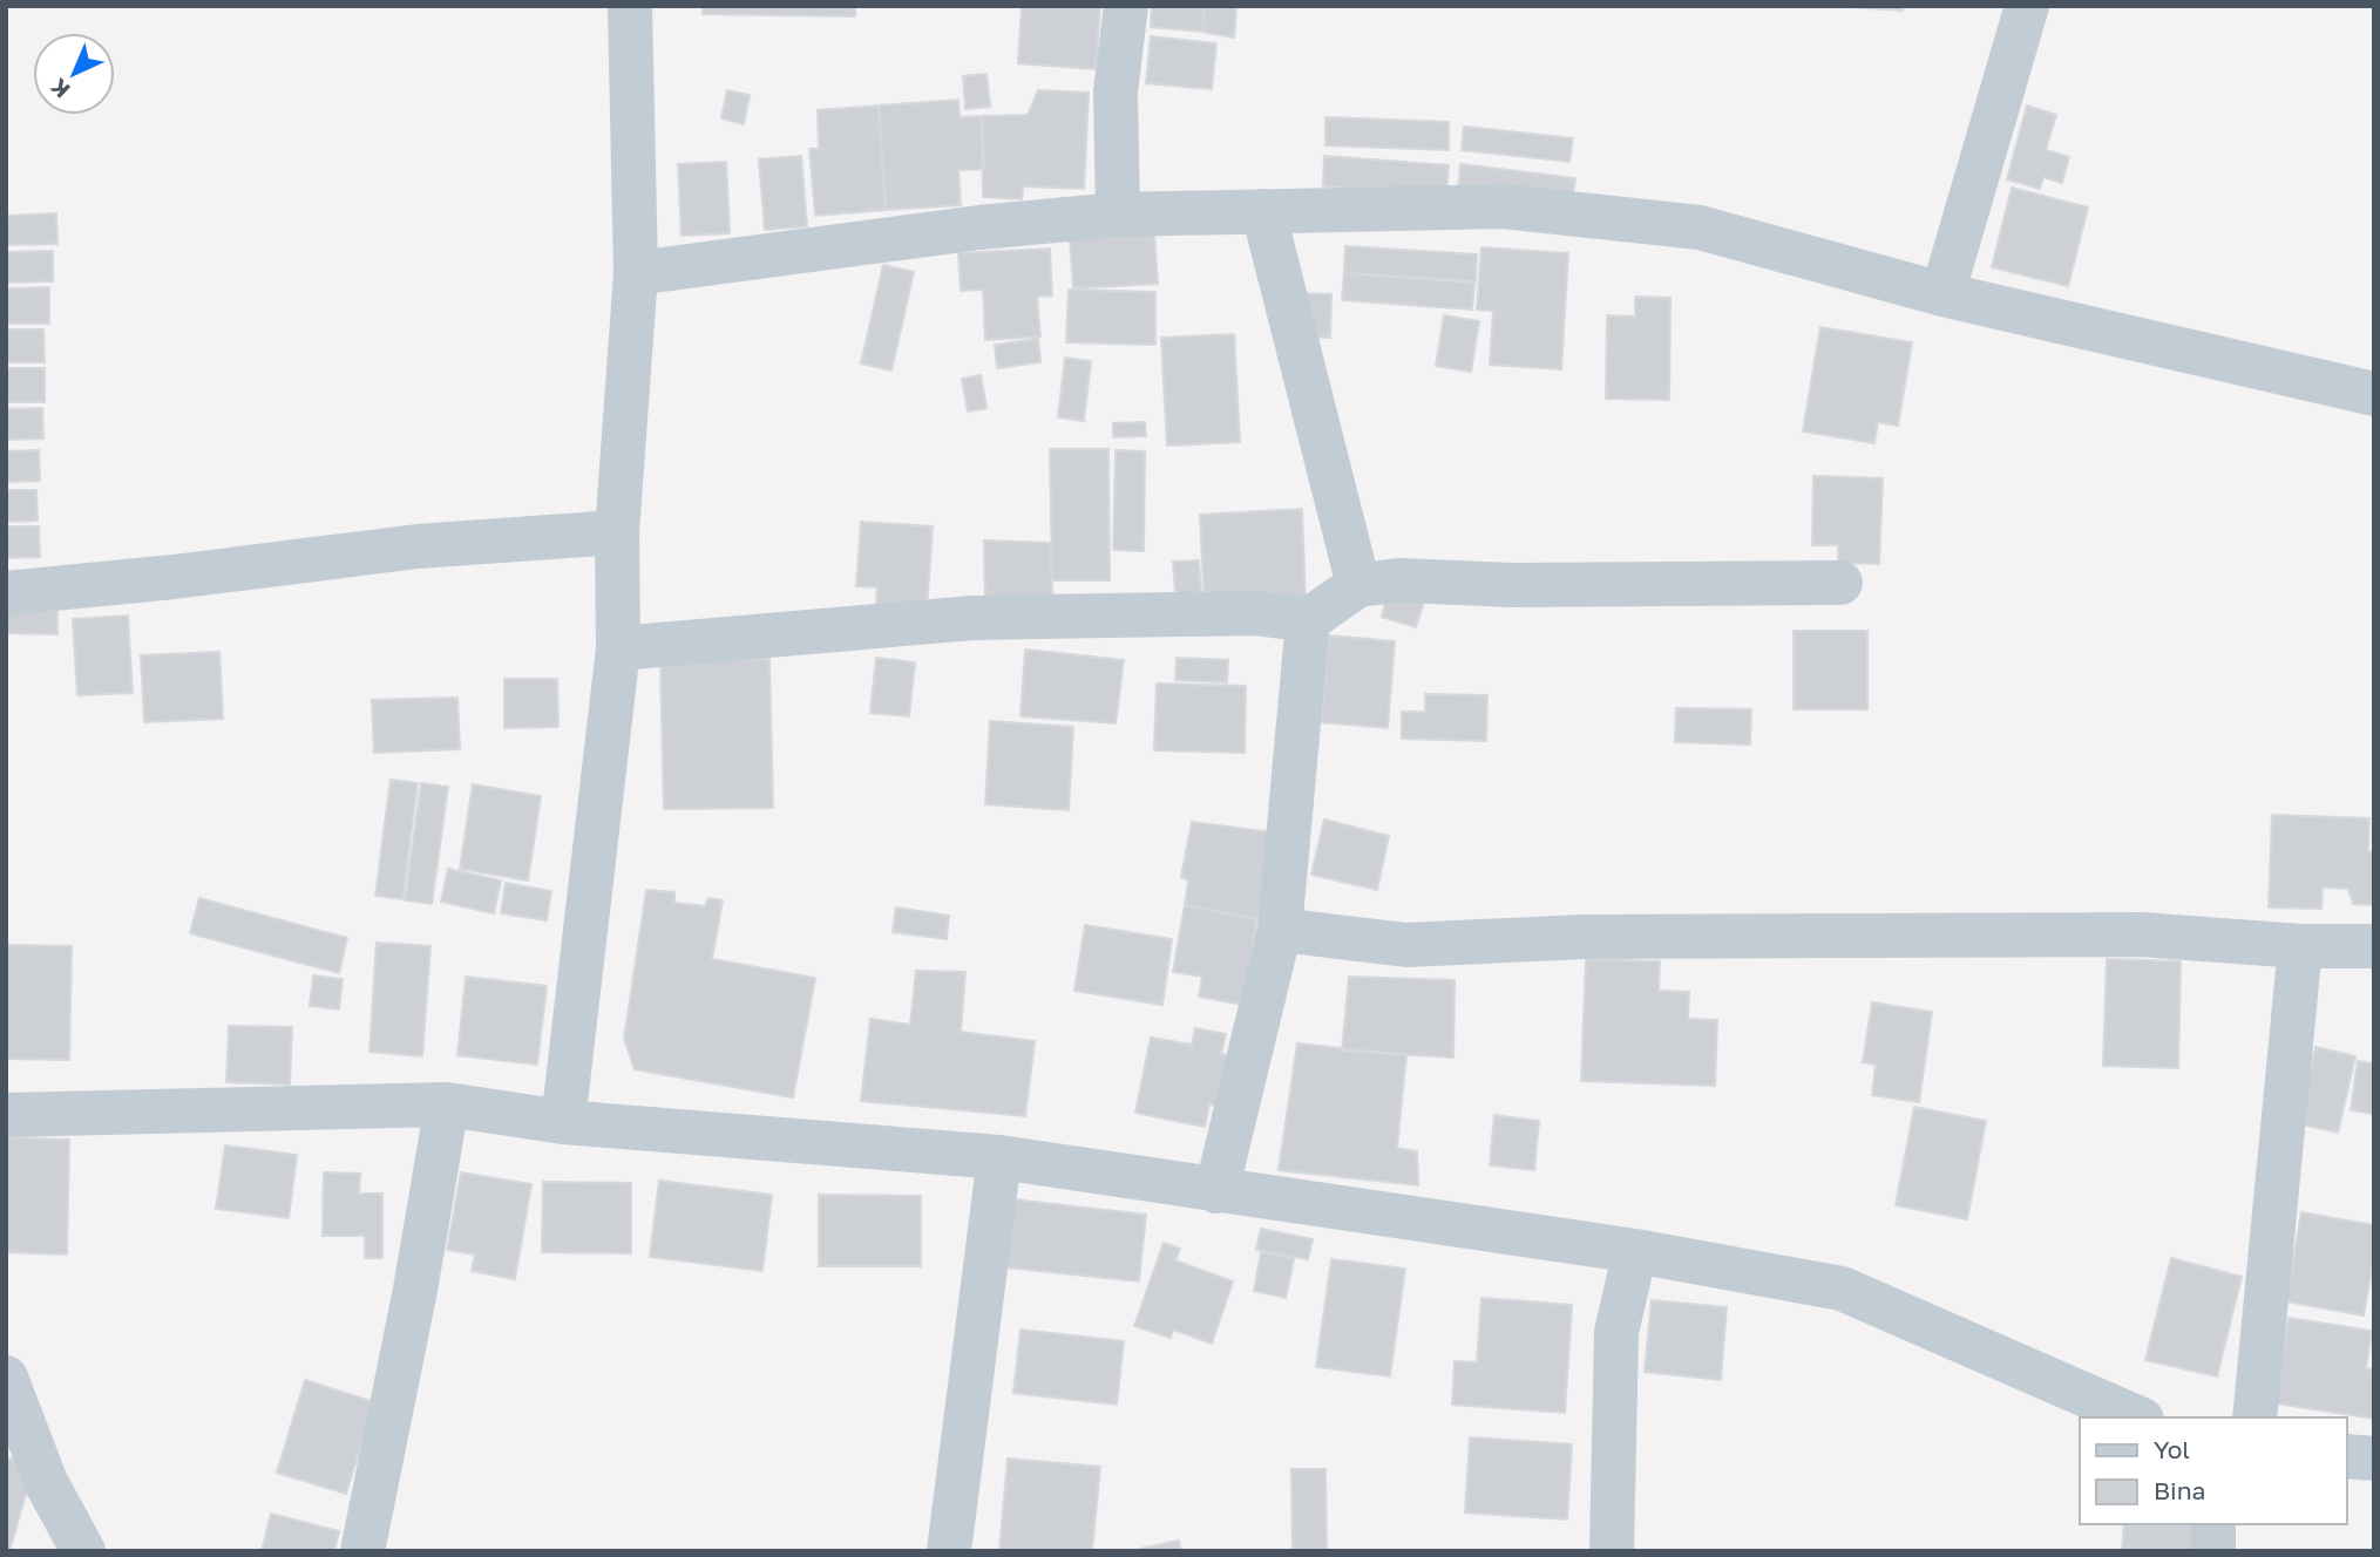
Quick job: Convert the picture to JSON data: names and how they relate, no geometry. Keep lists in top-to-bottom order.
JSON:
{
  "legend": ["Yol", "Bina"],
  "north": "bottom left"
}
